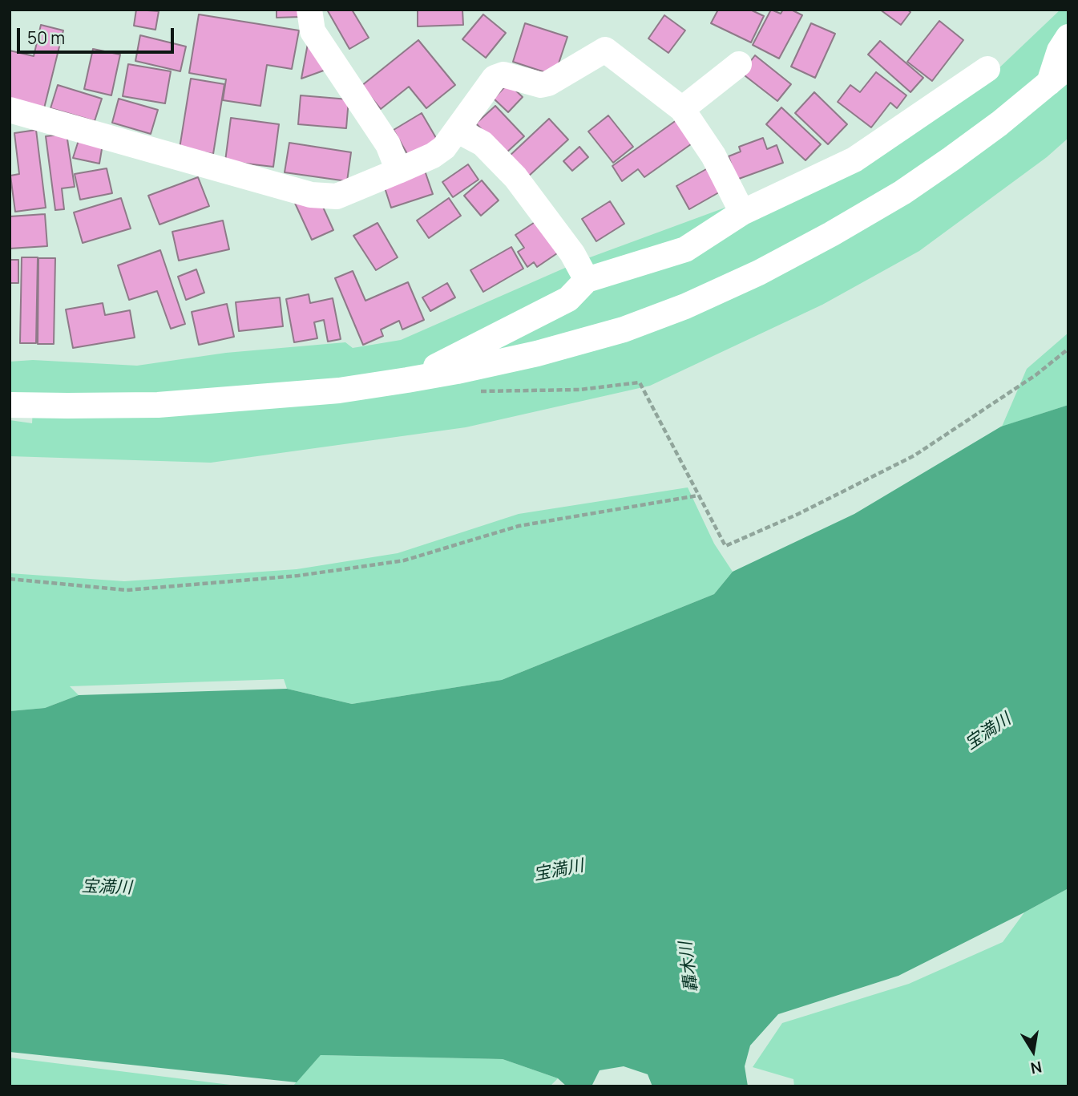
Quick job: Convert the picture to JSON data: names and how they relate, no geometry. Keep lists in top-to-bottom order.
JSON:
{
  "water": ["宝満川", "轟木川"],
  "scale_bar": "50 m",
  "north": "bottom"
}
